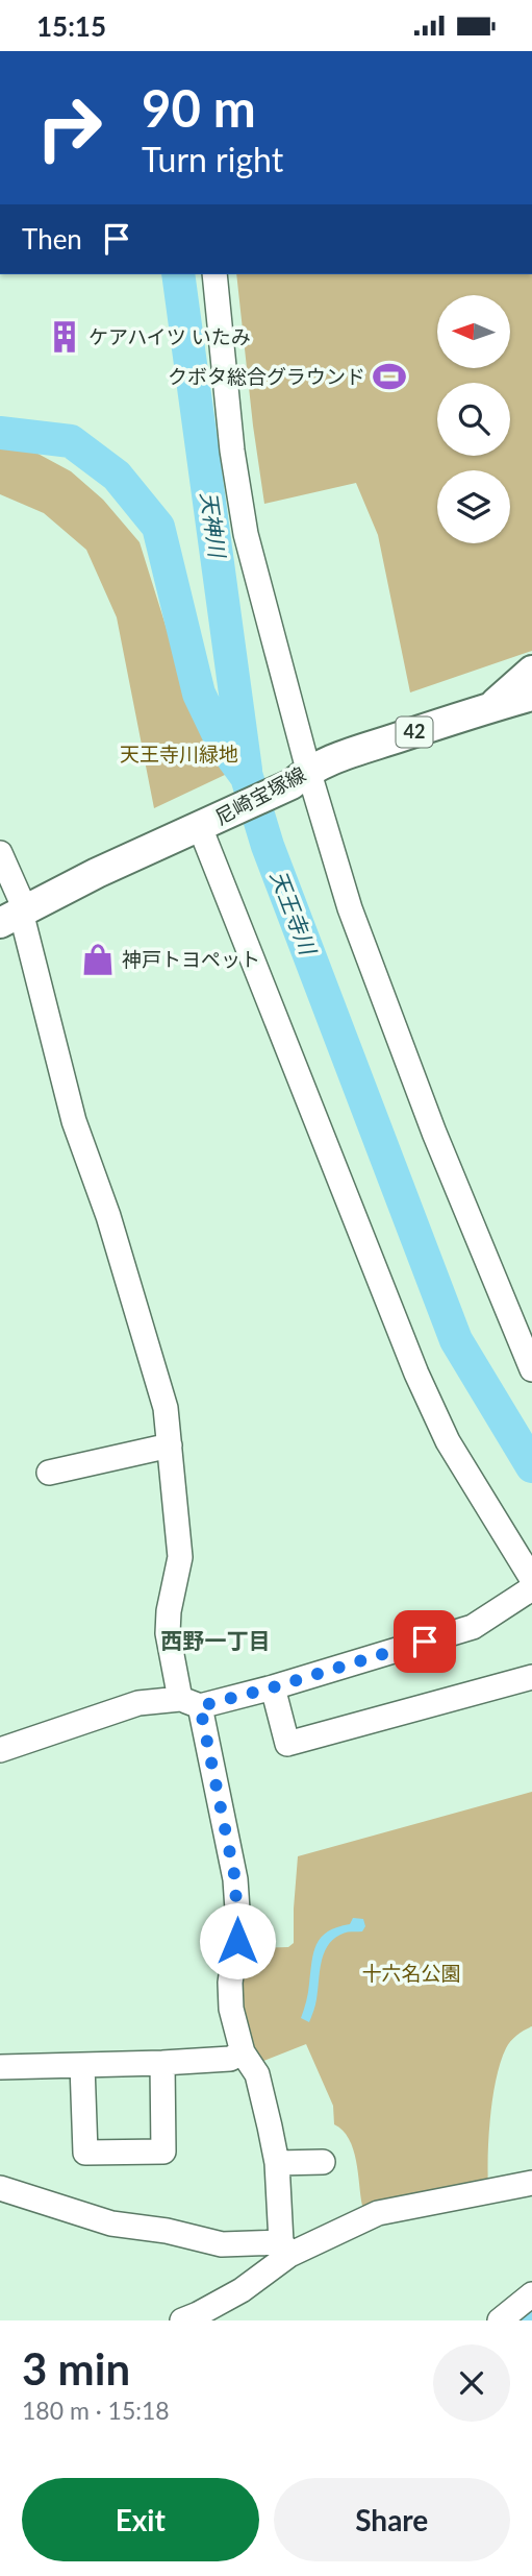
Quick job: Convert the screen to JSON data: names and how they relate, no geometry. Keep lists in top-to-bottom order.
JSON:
{
  "streets": {
    "main road": ["42", "尼崎宝塚線"]
  },
  "crossings": [
    ["42", "尼崎宝塚線"]
  ],
  "districts": ["西野一丁目"],
  "water": ["天神川", "天王寺川"],
  "parks": ["天王寺川緑地", "十六名公園"],
  "places": {
    "building": ["ケアハイツ いたみ"],
    "sports": ["クボタ総合グラウンド"],
    "shop": ["神戸トヨペット"]
  },
  "north": "left",
  "page": {
    "status": "15:15",
    "turn": ["90 m", "Turn right"],
    "then": "Then",
    "heading": ["3 min", "180 m · 15:18"],
    "buttons": ["Exit", "Share"]
  }
}
